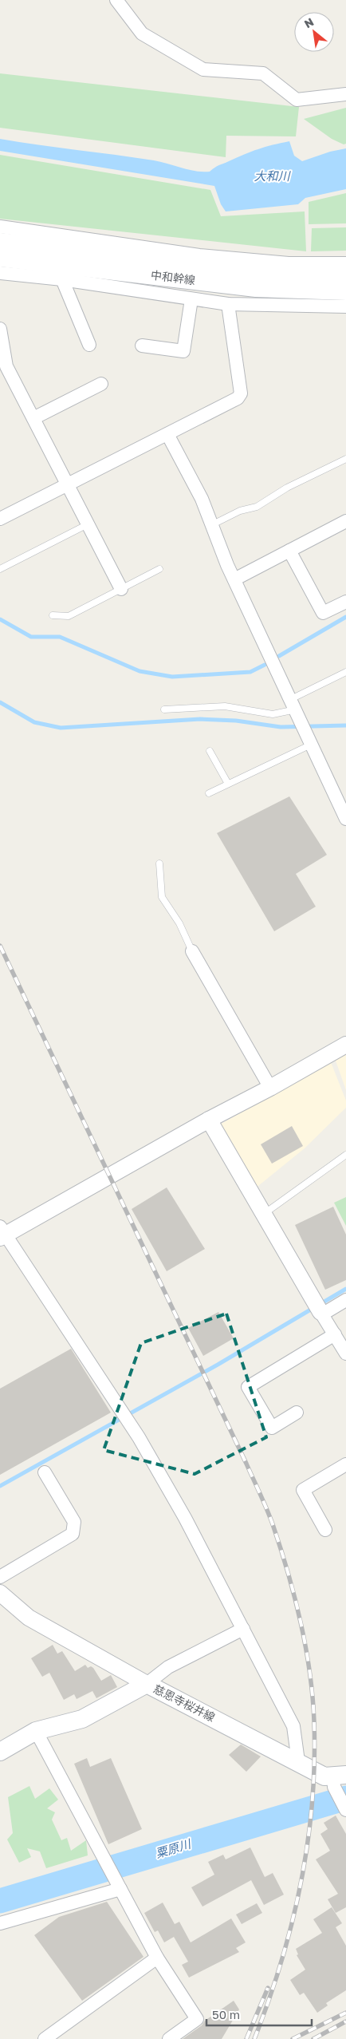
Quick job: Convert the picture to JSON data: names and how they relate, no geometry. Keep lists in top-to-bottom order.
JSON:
{
  "streets": {
    "main road": ["中和幹線", "慈恩寺桜井線"]
  },
  "water": ["大和川", "粟原川"],
  "scale_bar": "50 m",
  "north": "top left"
}
